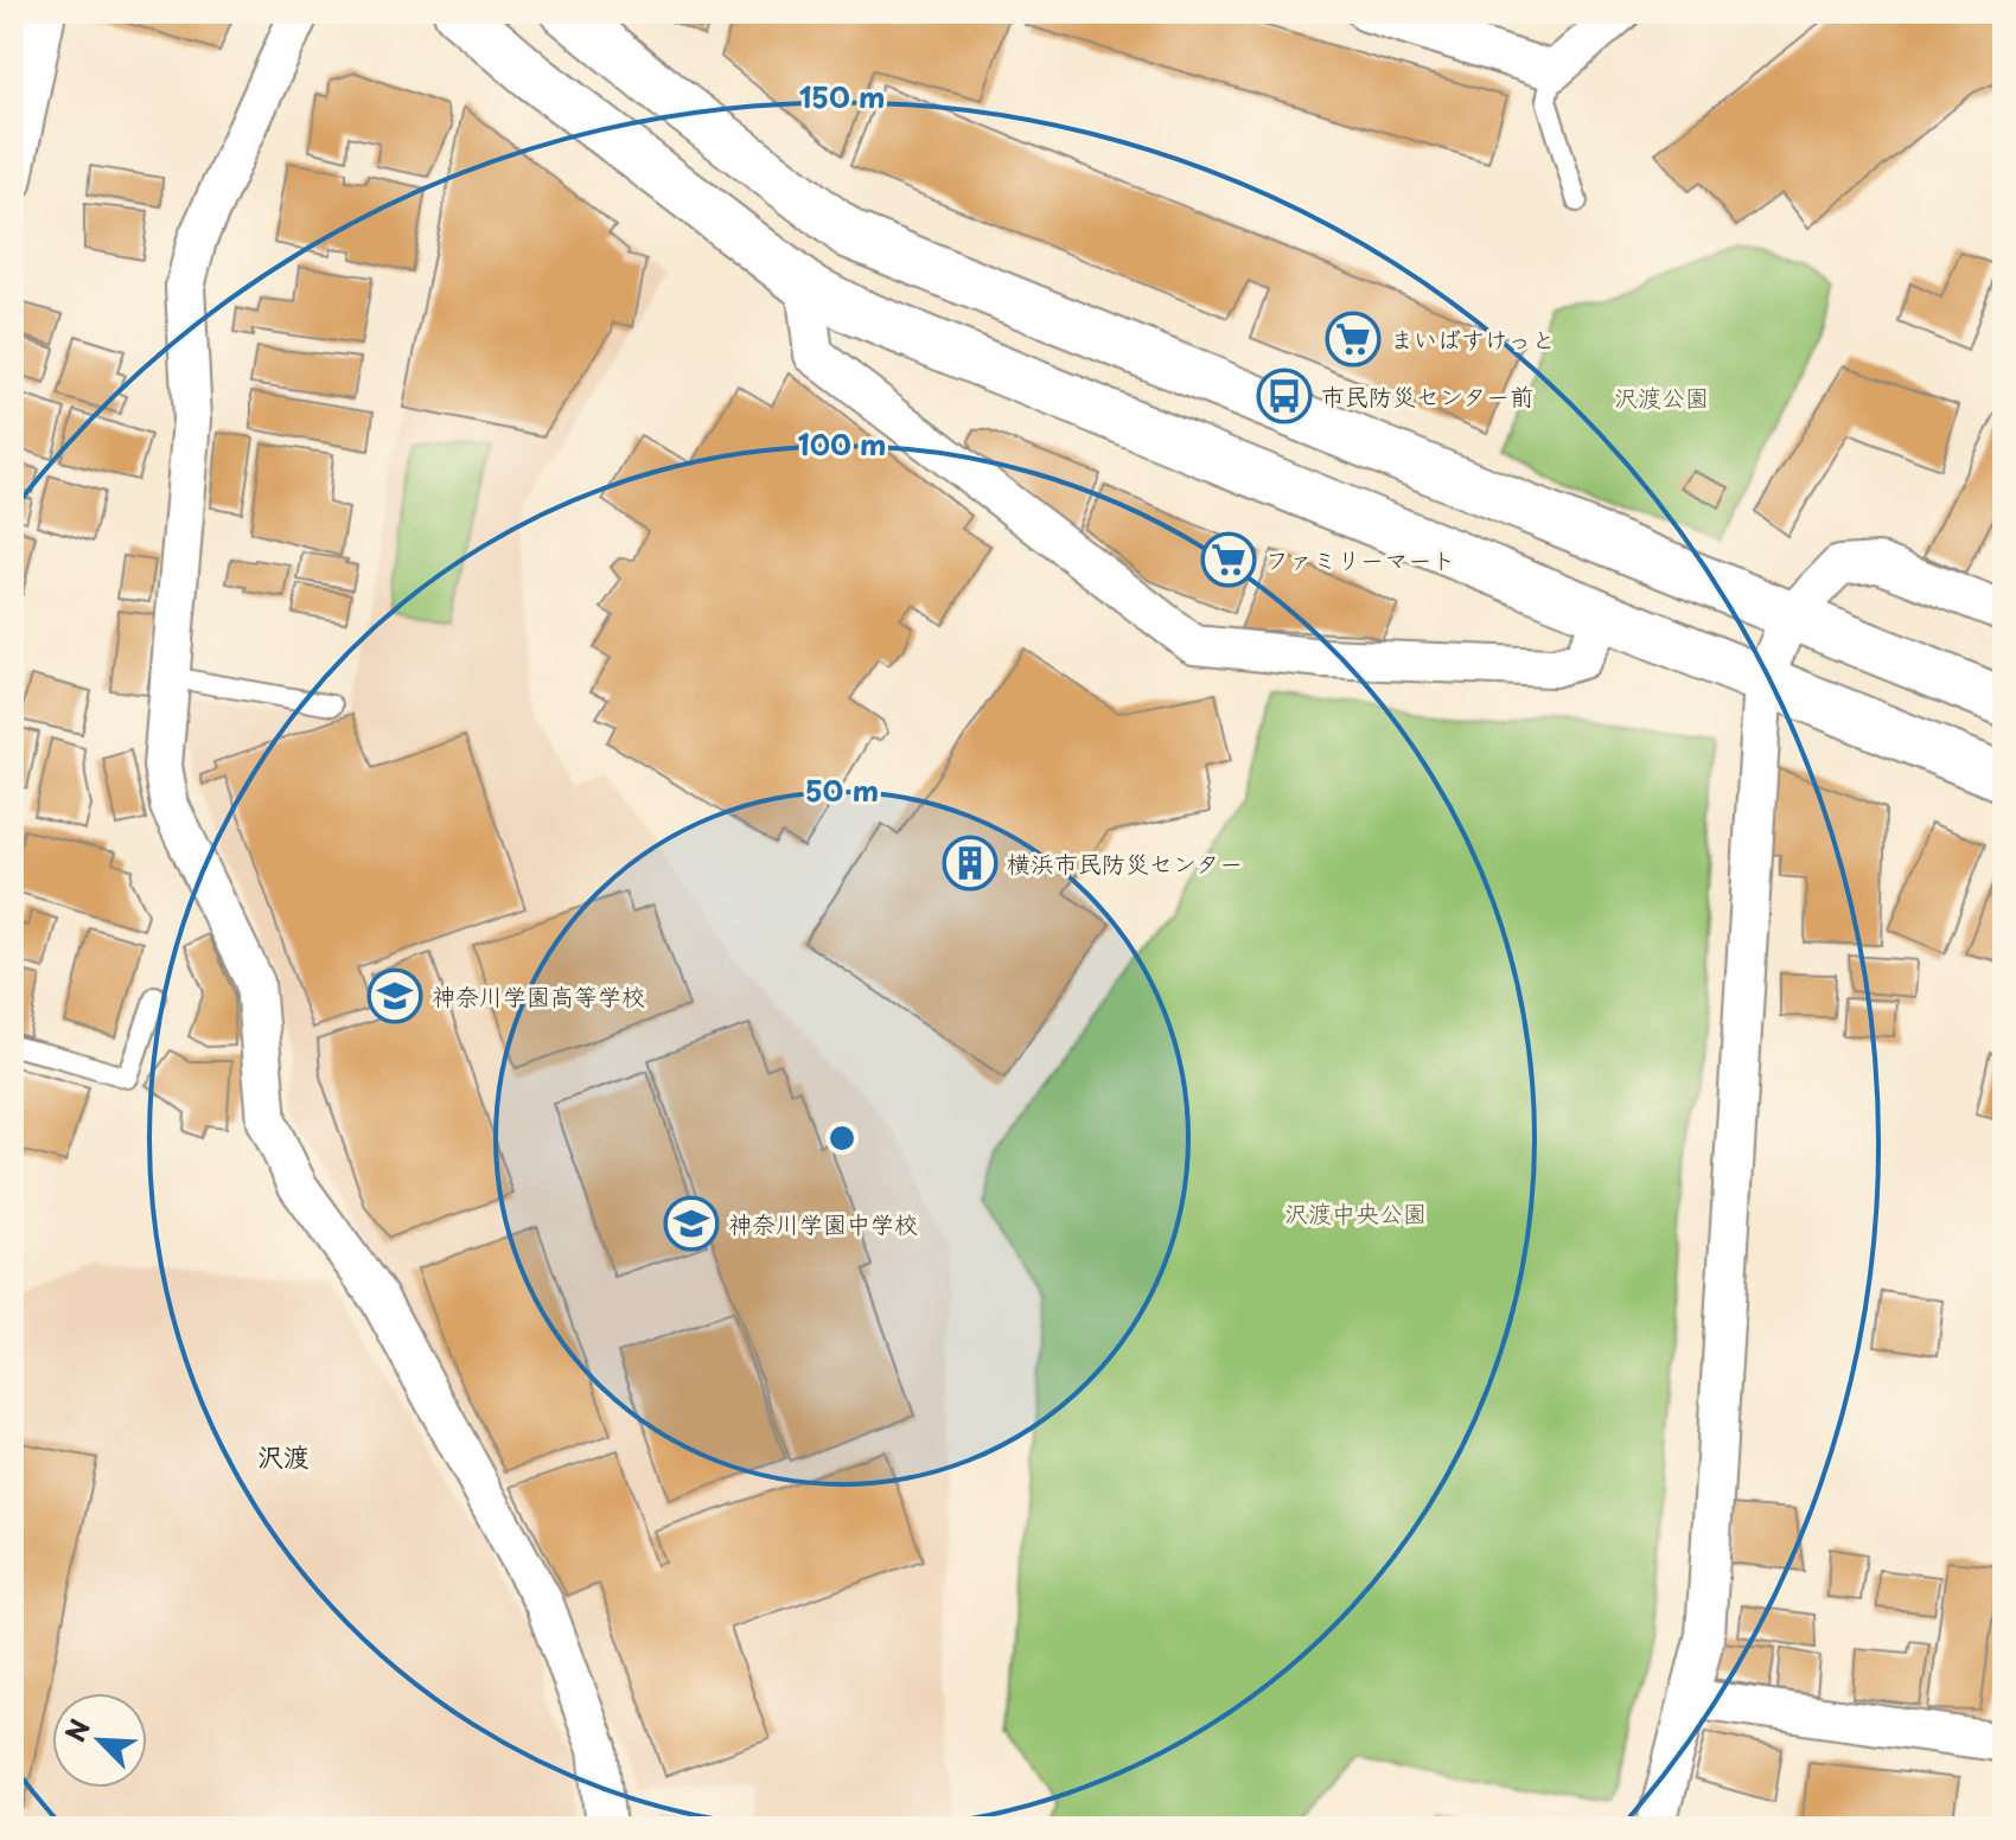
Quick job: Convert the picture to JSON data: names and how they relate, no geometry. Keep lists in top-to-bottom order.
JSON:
{
  "districts": ["沢渡"],
  "parks": ["沢渡公園", "沢渡中央公園"],
  "places": {
    "supermarket": ["まいばすけっと", "ファミリーマート"],
    "bus stop": ["市民防災センター前"],
    "building": ["横浜市民防災センター"],
    "school or university": ["神奈川学園高等学校", "神奈川学園中学校"]
  },
  "north": "top left",
  "rings": ["150 m", "100 m", "50 m"]
}
